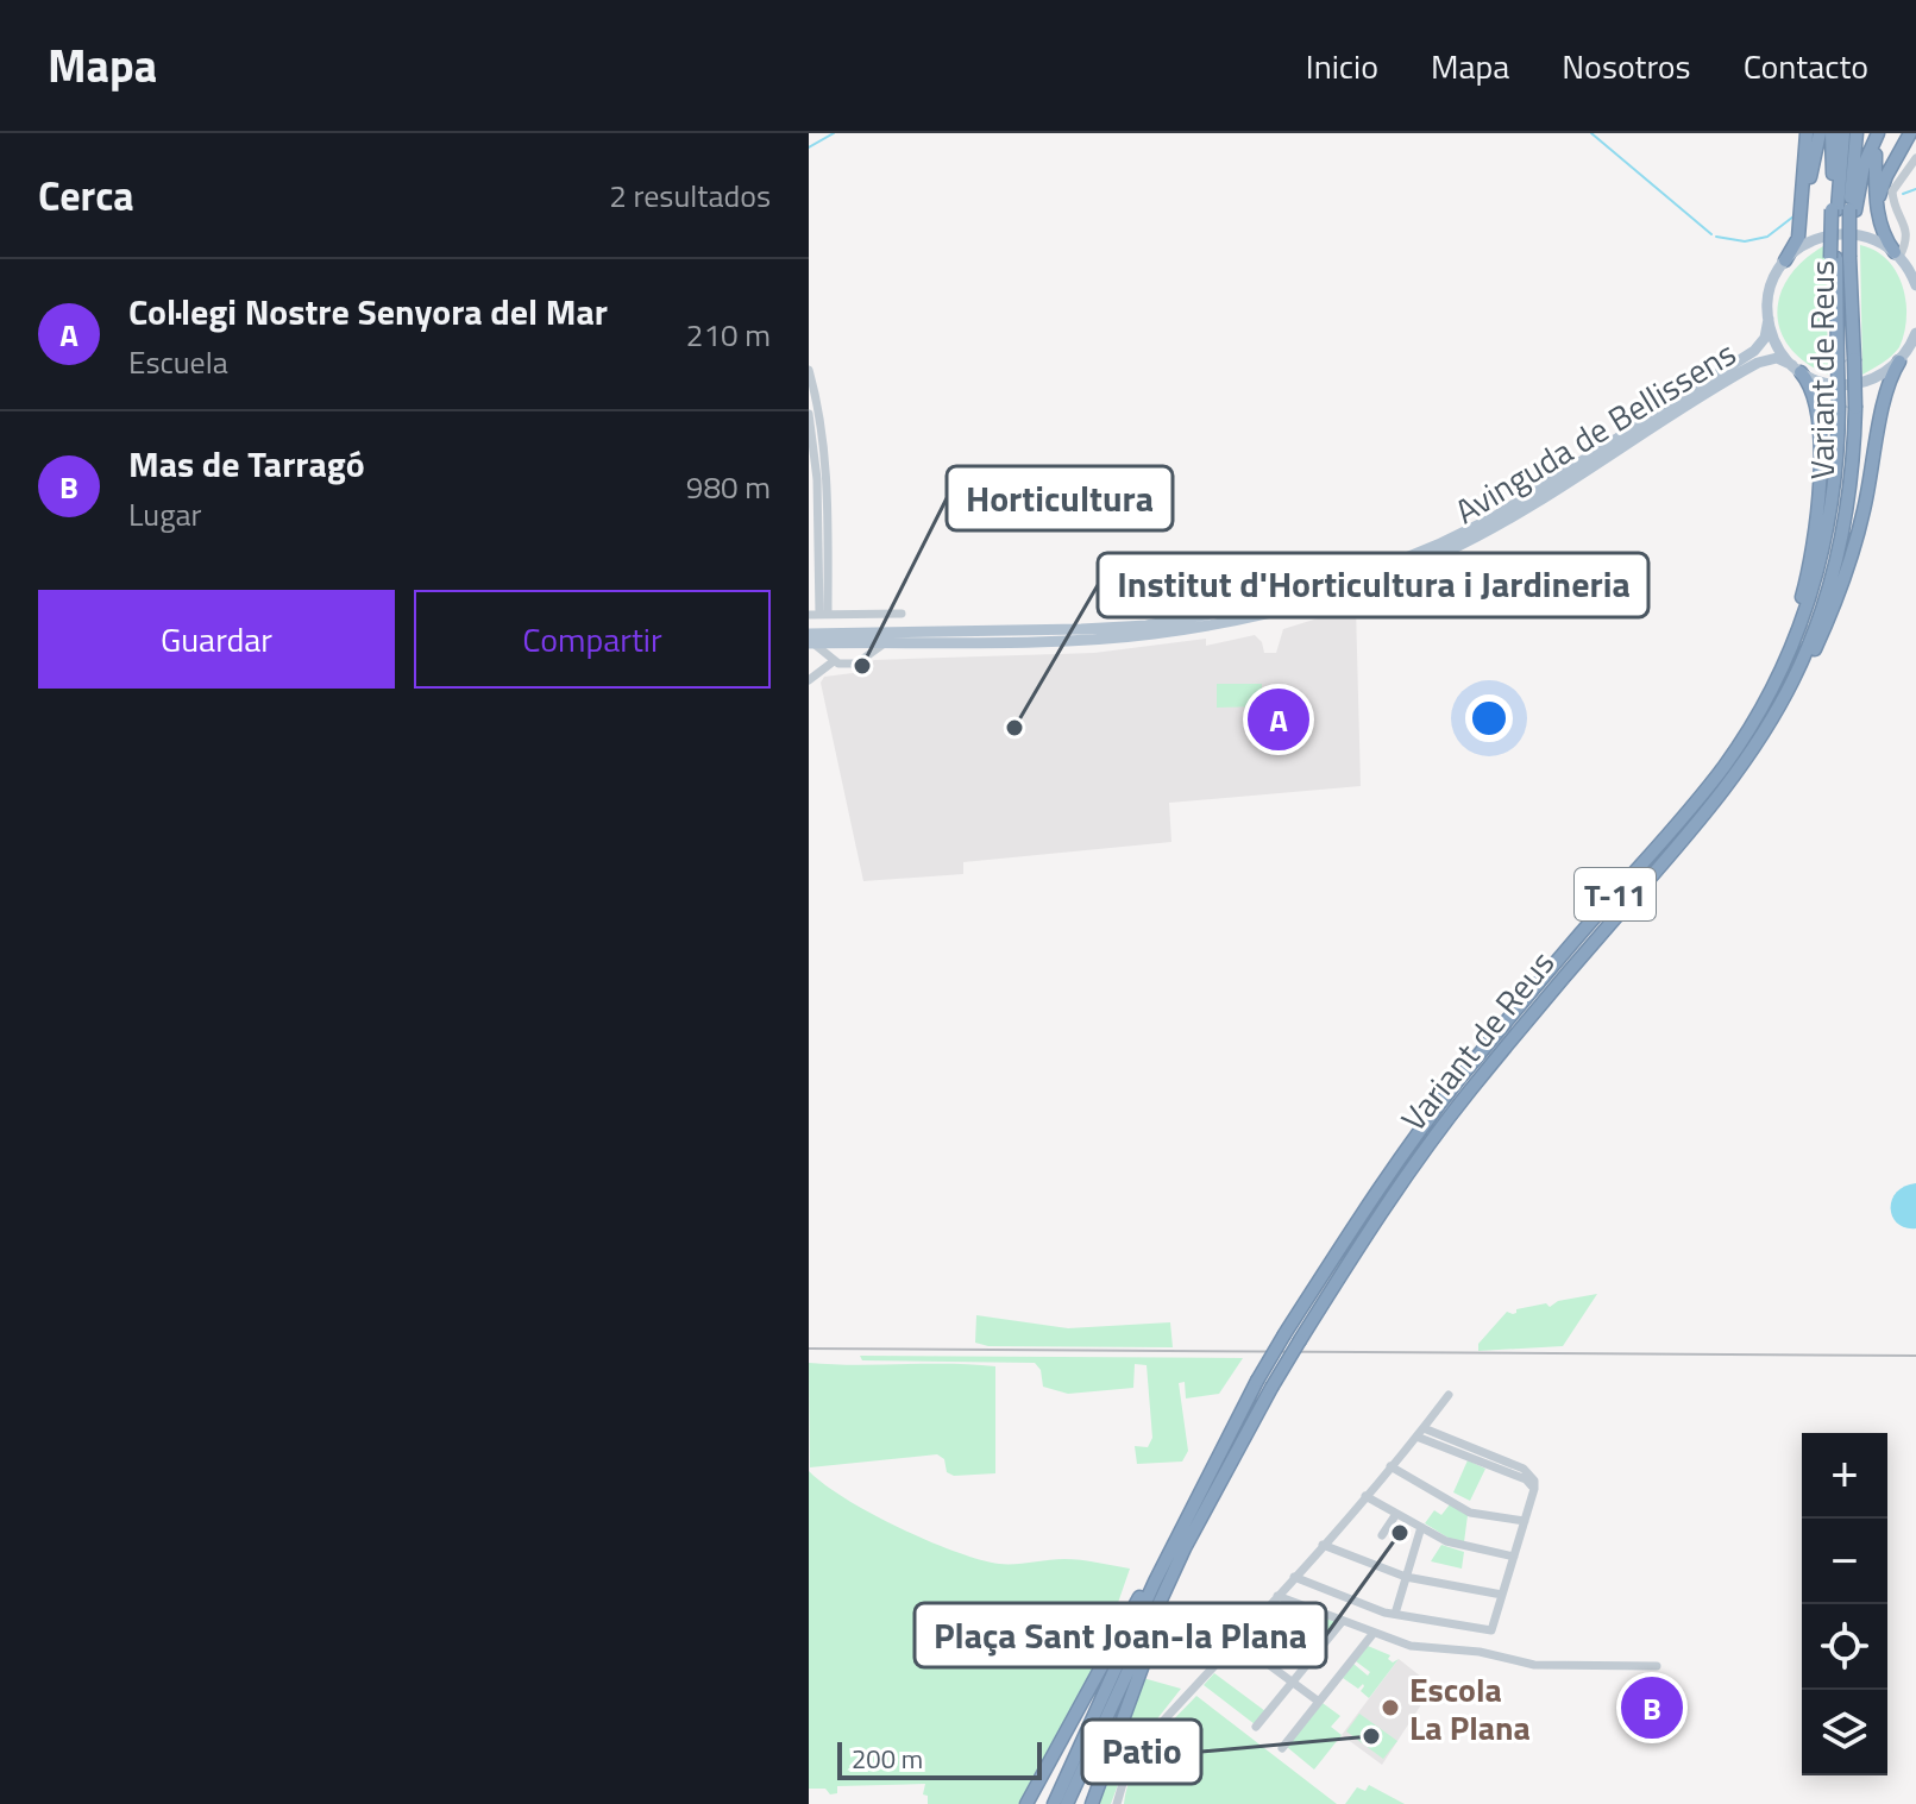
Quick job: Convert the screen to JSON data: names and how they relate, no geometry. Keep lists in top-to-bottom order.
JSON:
{
  "streets": {
    "highway": ["Variant de Reus", "T-11"],
    "main road": ["Avinguda de Bellissens"]
  },
  "places": [
    "Horticultura",
    "Institut d'Horticultura i Jardineria",
    "Plaça Sant Joan-la Plana",
    "Escola La Plana",
    "Patio"
  ],
  "scale_bar": "200 m",
  "page": {
    "header": "Mapa",
    "nav": [
      "Inicio",
      "Mapa",
      "Nosotros",
      "Contacto"
    ],
    "heading": ["Cerca", "2 resultados"],
    "list": [
      {
        "mark": "A",
        "name": "Col·legi Nostre Senyora del Mar",
        "note": "Escuela",
        "value": "210 m"
      },
      {
        "mark": "B",
        "name": "Mas de Tarragó",
        "note": "Lugar",
        "value": "980 m"
      }
    ],
    "buttons": ["Guardar", "Compartir"],
    "pins": ["A", "B"],
    "map_buttons": ["+", "−"],
    "scale": "200 m"
  }
}
